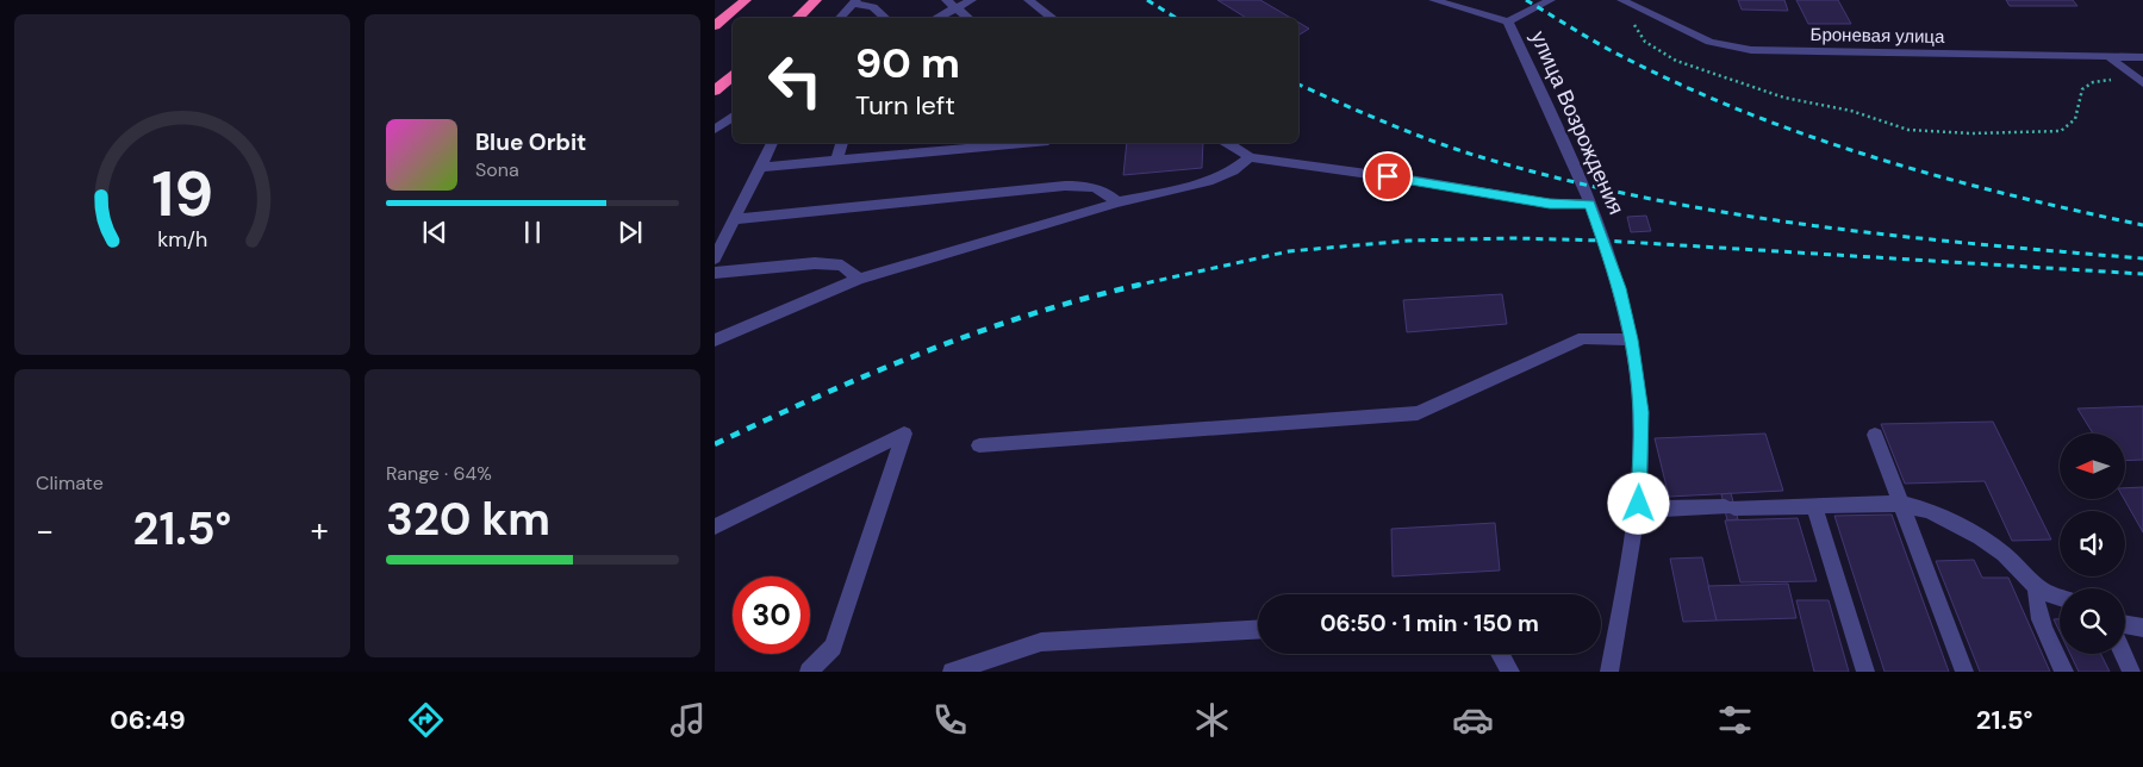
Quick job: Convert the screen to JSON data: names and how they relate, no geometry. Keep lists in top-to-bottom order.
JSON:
{
  "streets": {
    "street": ["Броневая улица", "улица Возрождения"]
  },
  "north": "left",
  "page": {
    "turn": ["90 m", "Turn left"],
    "song": ["Blue Orbit", "Sona"],
    "tile": [
      "Climate",
      ["Range · 64%", "320 km"]
    ],
    "heat": ["−", "21.5°", "+"],
    "limit": "30",
    "trip": "06:50 · 1 min · 150 m",
    "tabs": ["06:49", "21.5°"],
    "gauge": ["19", "km/h"]
  }
}
